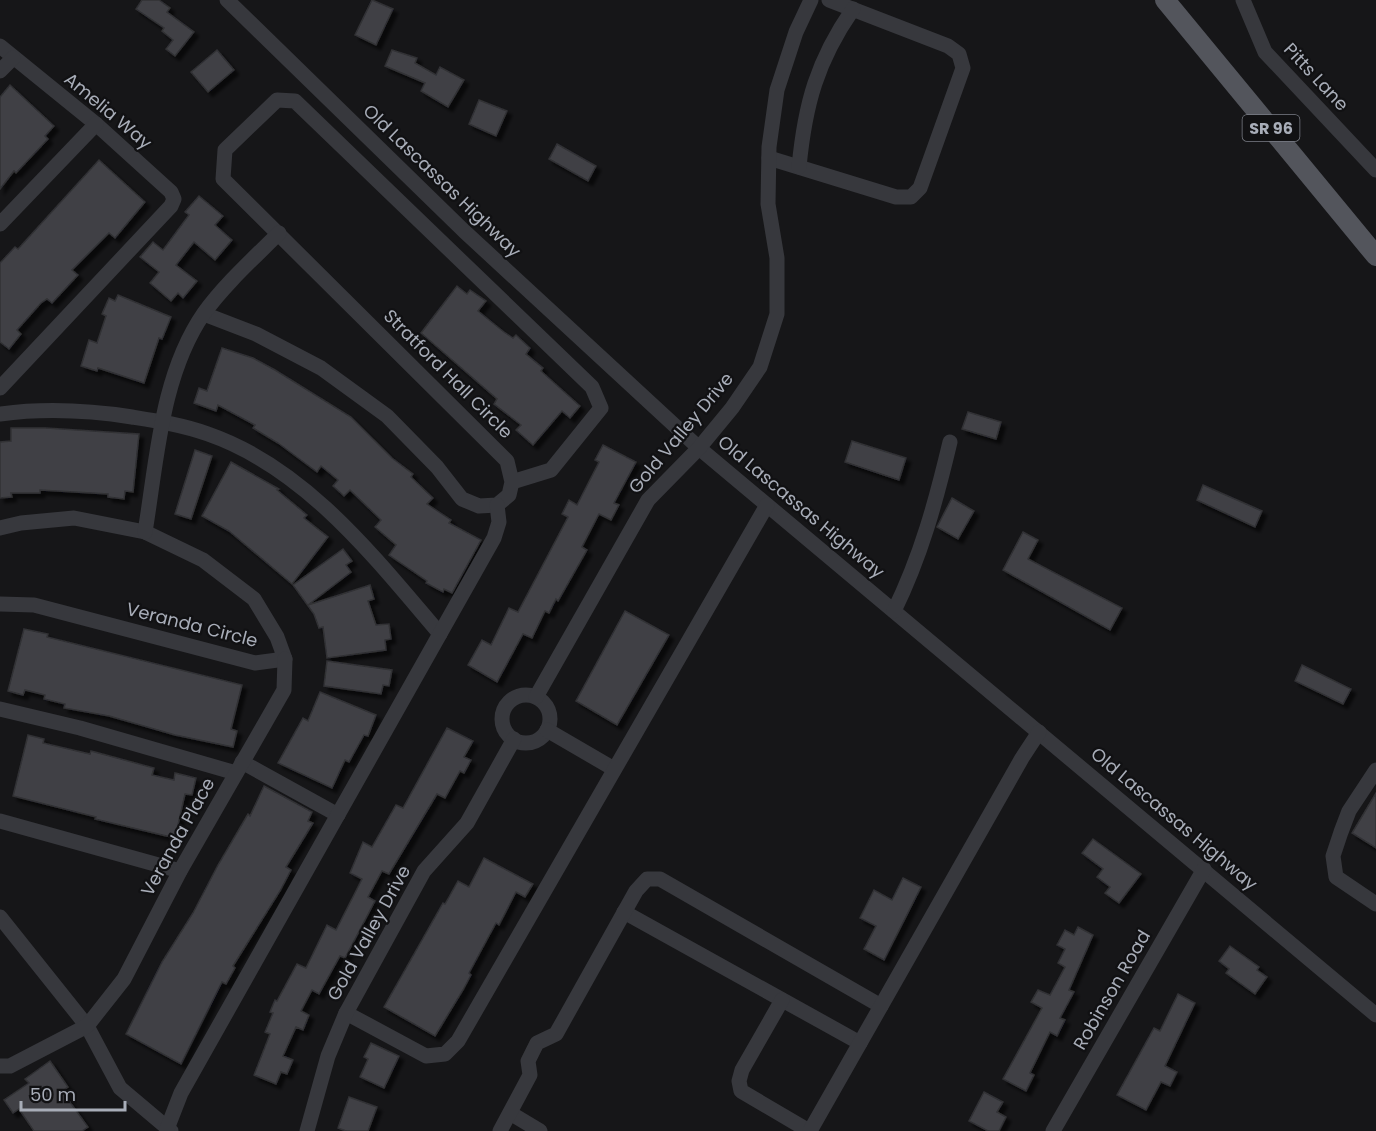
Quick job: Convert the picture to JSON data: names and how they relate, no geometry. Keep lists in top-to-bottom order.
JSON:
{
  "streets": {
    "main road": ["SR 96"],
    "street": [
      "Pitts Lane",
      "Amelia Way",
      "Old Lascassas Highway",
      "Stratford Hall Circle",
      "Gold Valley Drive",
      "Veranda Circle",
      "Veranda Place",
      "Robinson Road"
    ]
  },
  "crossings": [
    ["Old Lascassas Highway", "Gold Valley Drive"],
    ["Old Lascassas Highway", "Robinson Road"],
    ["Veranda Circle", "Veranda Place"]
  ],
  "scale_bar": "50 m"
}
